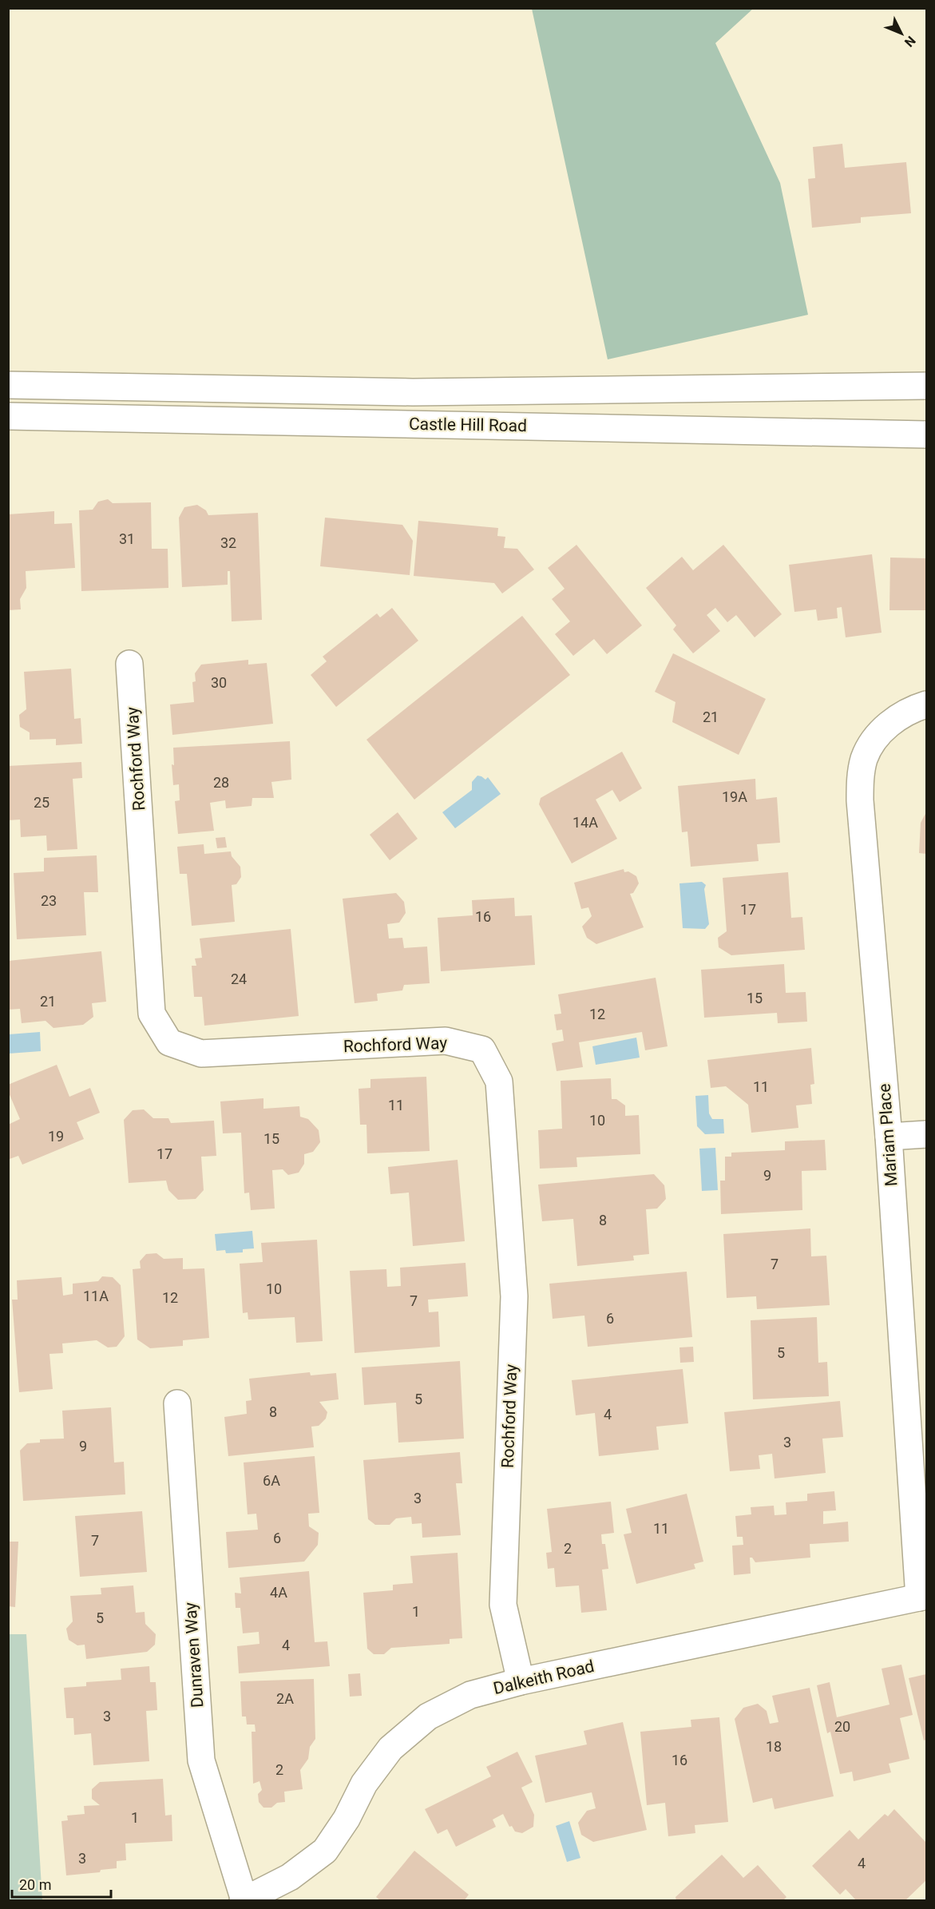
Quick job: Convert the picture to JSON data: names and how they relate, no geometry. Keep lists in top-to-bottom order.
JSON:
{
  "streets": {
    "street": [
      "Castle Hill Road",
      "Rochford Way",
      "Mariam Place",
      "Dunraven Way",
      "Dalkeith Road"
    ]
  },
  "crossings": [
    ["Rochford Way", "Dalkeith Road"],
    ["Mariam Place", "Dalkeith Road"],
    ["Dunraven Way", "Dalkeith Road"]
  ],
  "house_numbers": [
    "31",
    "32",
    "30",
    "21",
    "28",
    "19A",
    "25",
    "14A",
    "23",
    "17",
    "16",
    "24",
    "15",
    "21",
    "12",
    "11",
    "11",
    "10",
    "19",
    "15",
    "17",
    "9",
    "8",
    "7",
    "10",
    "11A",
    "12",
    "7",
    "6",
    "5",
    "5",
    "8",
    "4",
    "3",
    "9",
    "6A",
    "3",
    "11",
    "6",
    "7",
    "2",
    "4A",
    "1",
    "5",
    "4",
    "2A",
    "3",
    "20",
    "18",
    "16",
    "2",
    "1",
    "3",
    "4"
  ],
  "scale_bar": "20 m",
  "north": "bottom right"
}
